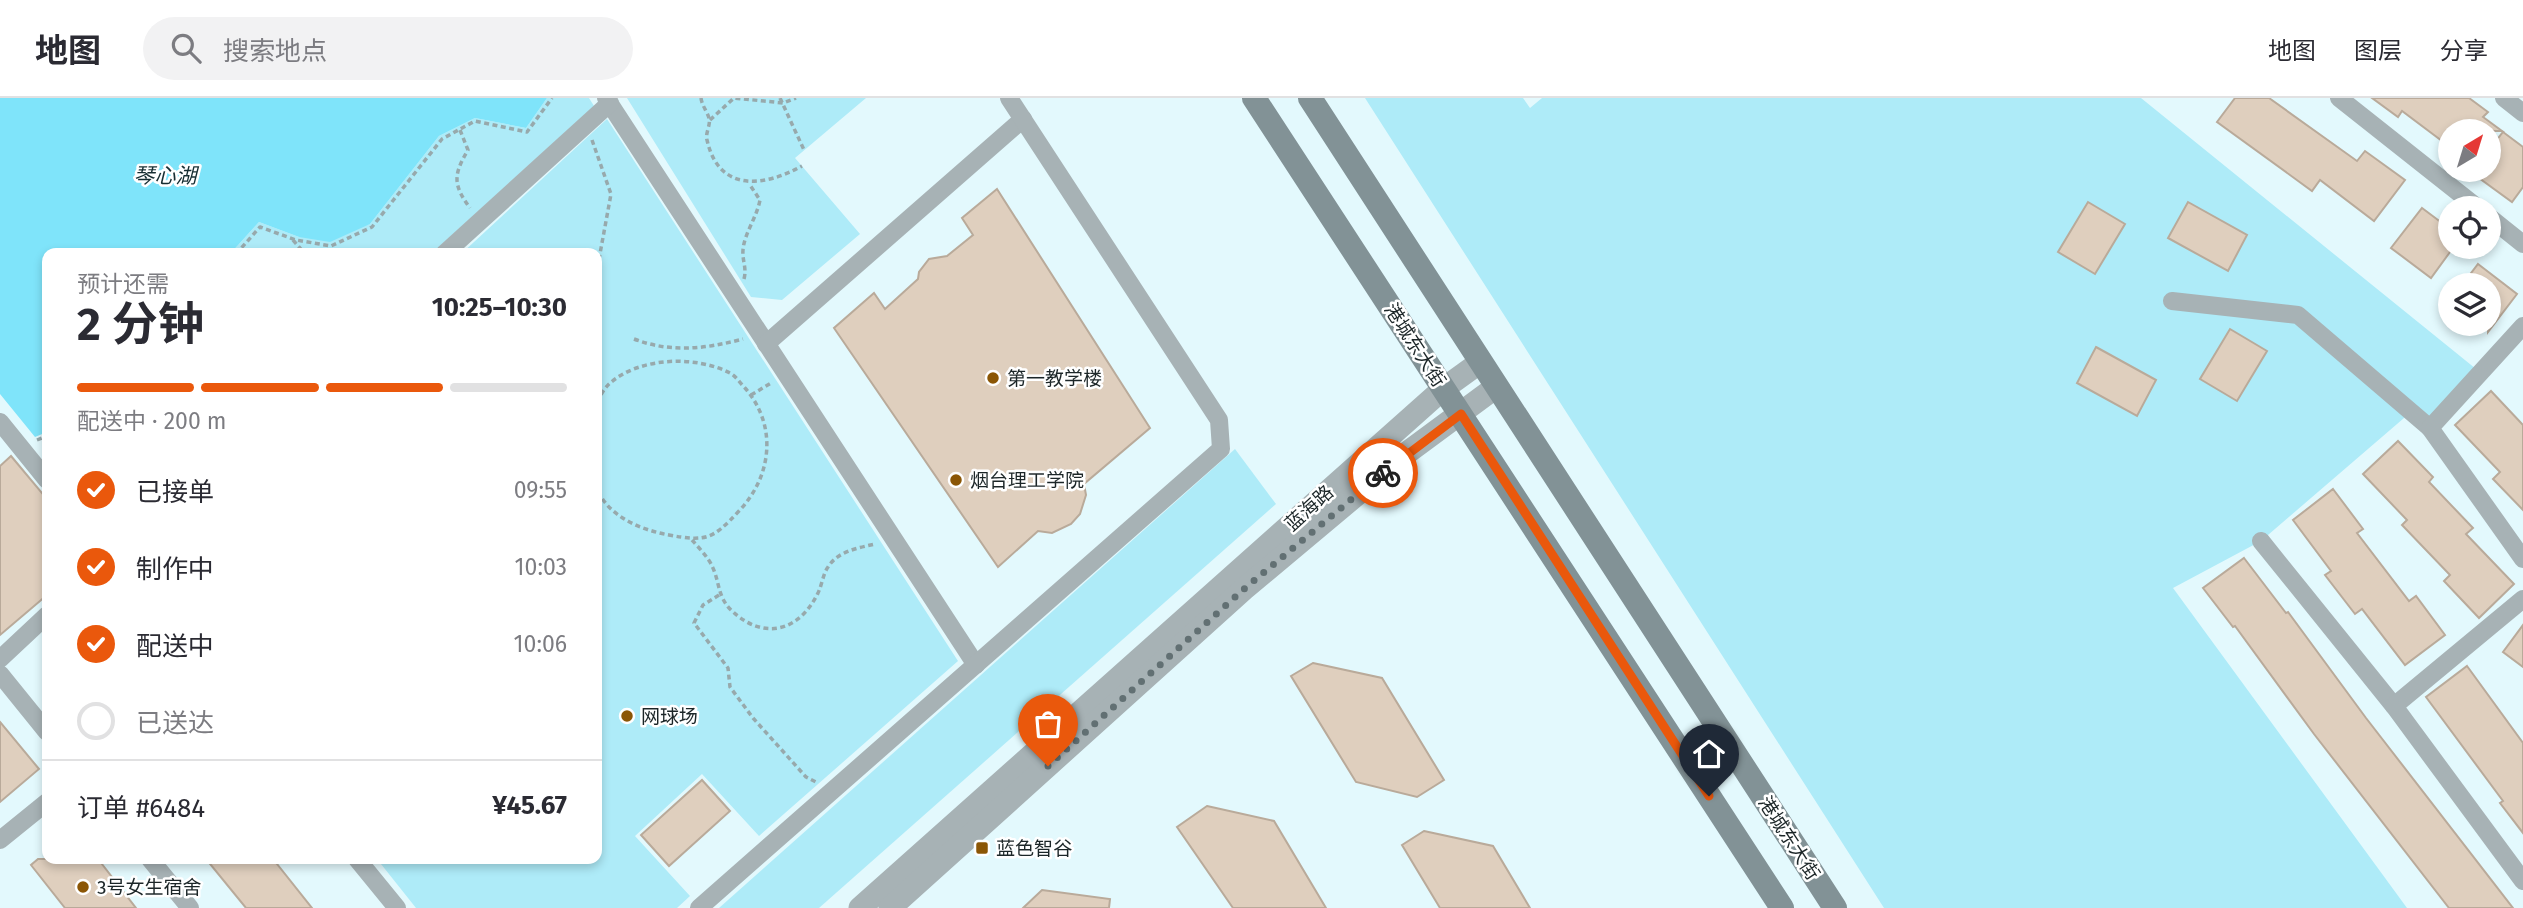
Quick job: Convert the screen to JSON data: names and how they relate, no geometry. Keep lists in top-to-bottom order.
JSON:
{
  "streets": {
    "main road": ["港城东大街"],
    "street": ["蓝海路"]
  },
  "crossings": [
    ["港城东大街", "蓝海路"]
  ],
  "water": ["琴心湖"],
  "places": {
    "other": [
      "第一教学楼",
      "烟台理工学院",
      "网球场",
      "3号女生宿舍"
    ],
    "transit": ["蓝色智谷"]
  },
  "north": "top right",
  "page": {
    "header": "地图",
    "search": "搜索地点",
    "nav": ["地图", "图层", "分享"],
    "heading": ["2 分钟", "预计还需", "10:25–10:30"],
    "panel": ["订单 #6484", "¥45.67"],
    "bar": "配送中 · 200 m",
    "list": [
      ["已接单", "09:55"],
      ["制作中", "10:03"],
      ["配送中", "10:06"],
      "已送达"
    ]
  }
}
